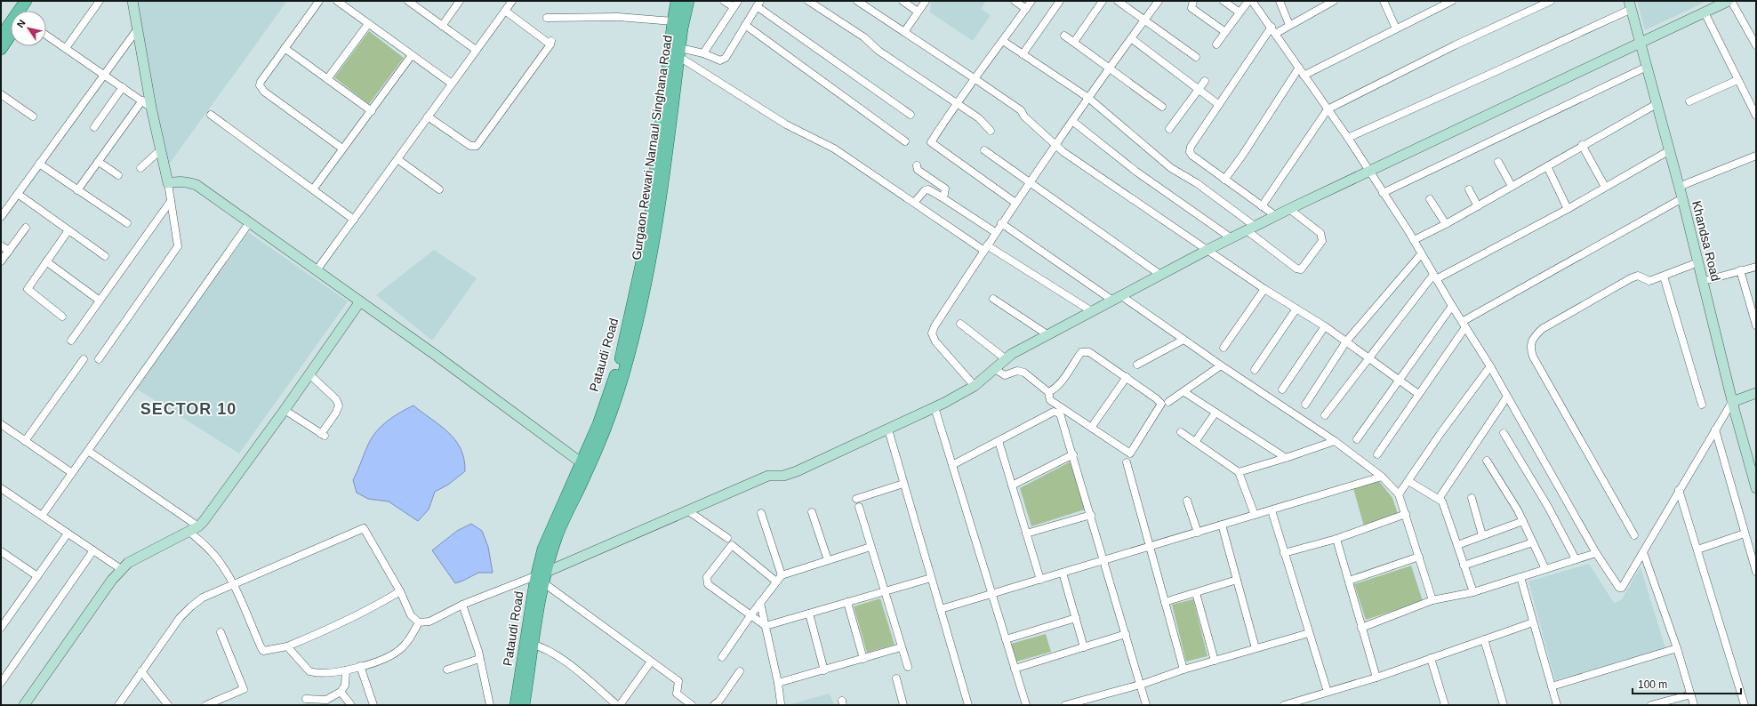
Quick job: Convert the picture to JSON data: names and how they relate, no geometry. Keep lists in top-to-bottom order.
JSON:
{
  "streets": {
    "main road": ["Gurgaon Rewari Narnaul Singhana Road", "Pataudi Road"],
    "street": ["Khandsa Road"]
  },
  "crossings": [
    ["Gurgaon Rewari Narnaul Singhana Road", "Pataudi Road"]
  ],
  "districts": ["SECTOR 10"],
  "scale_bar": "100 m",
  "north": "top left"
}
